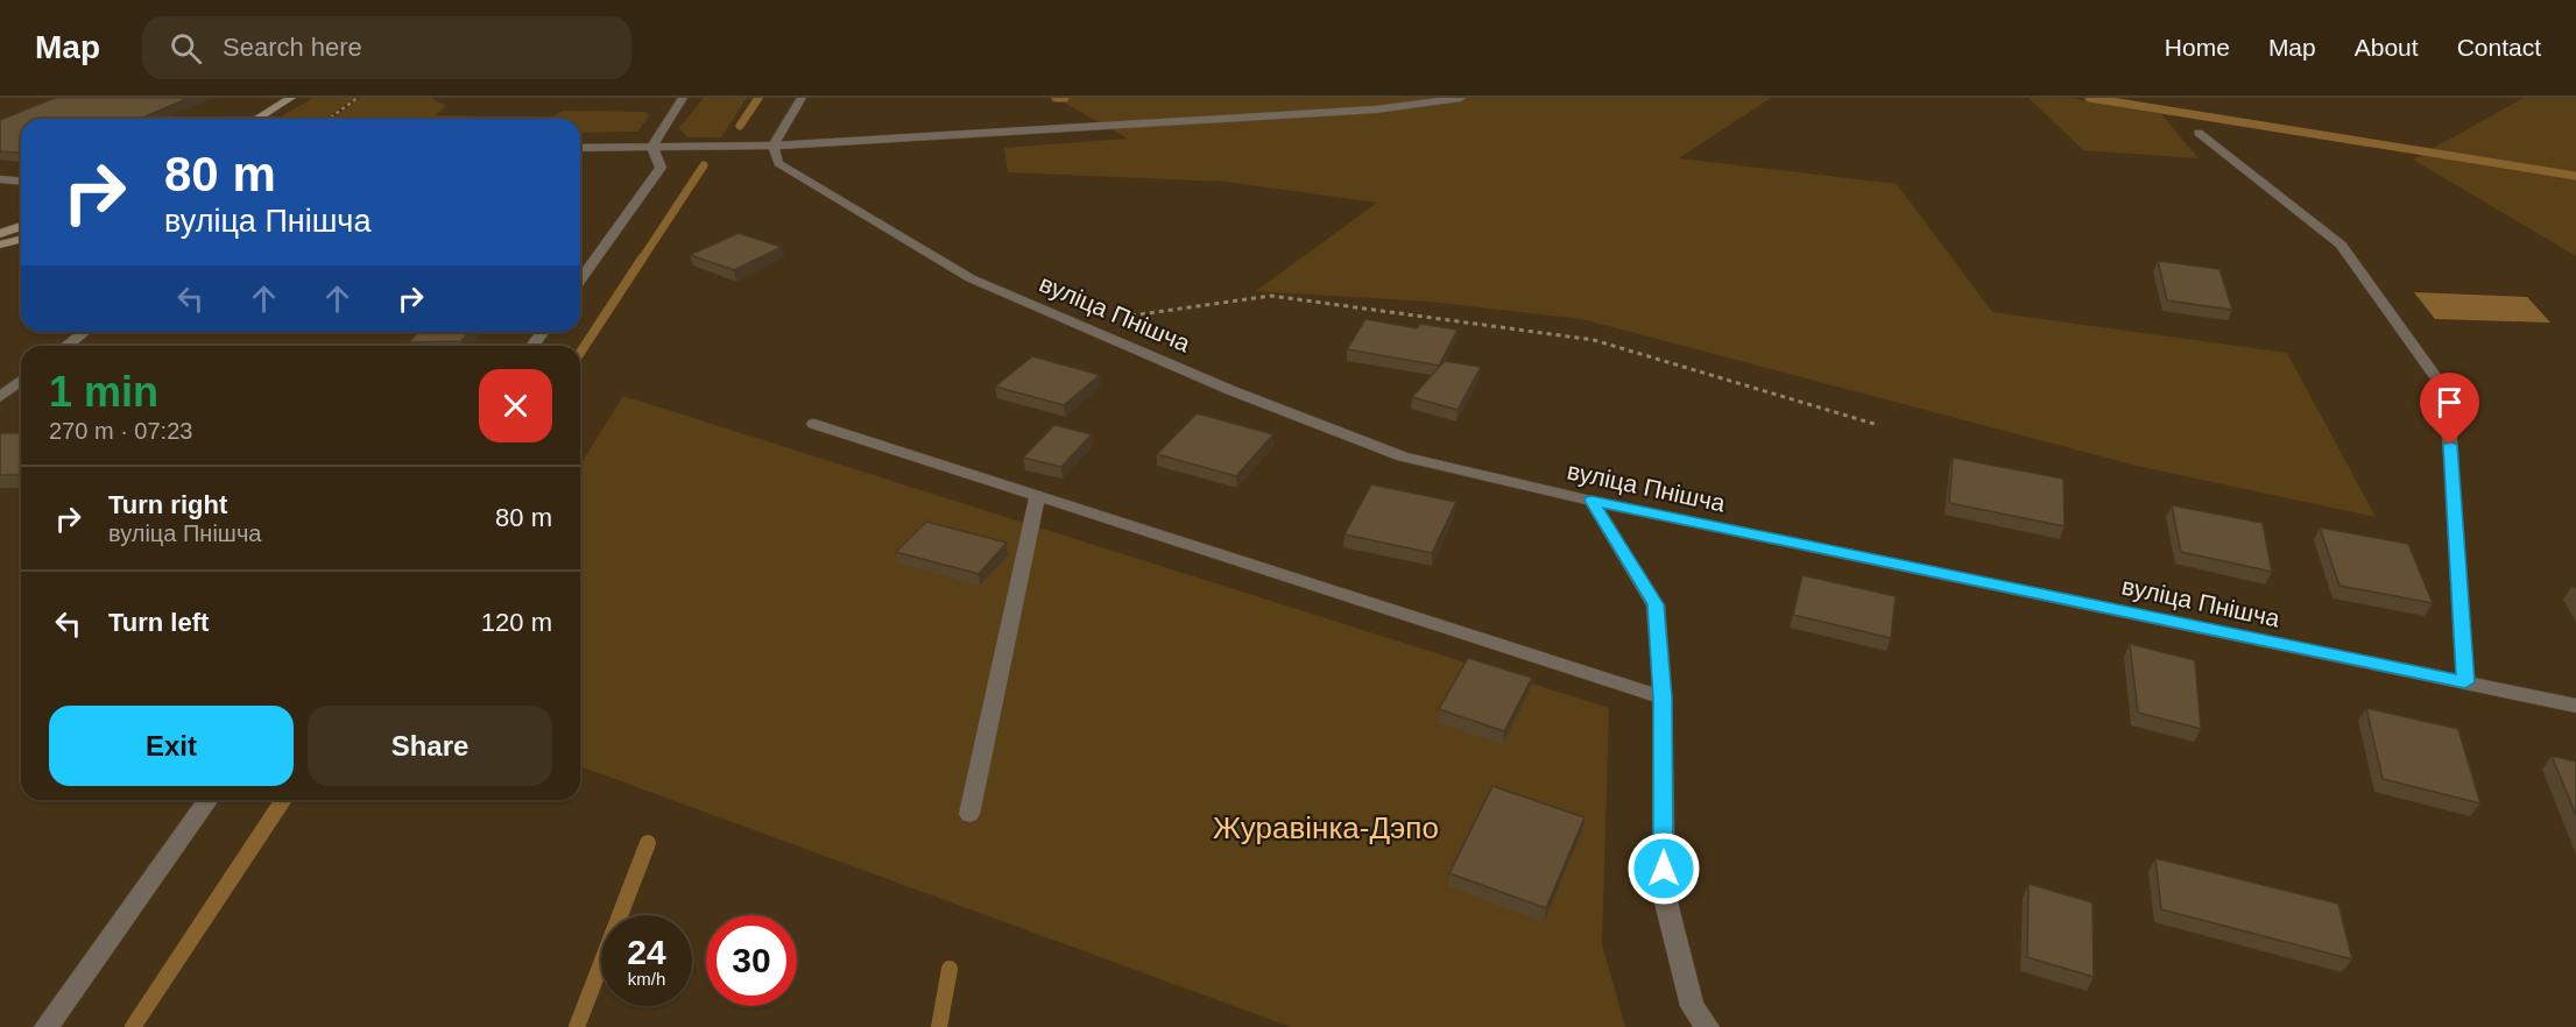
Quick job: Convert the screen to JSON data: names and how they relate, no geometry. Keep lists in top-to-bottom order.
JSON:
{
  "streets": {
    "street": ["вуліца Пнішча"]
  },
  "parks": ["Журавінка-Дэпо"],
  "page": {
    "header": "Map",
    "search": "Search here",
    "nav": [
      "Home",
      "Map",
      "About",
      "Contact"
    ],
    "turn": ["80 m", "вуліца Пнішча"],
    "heading": ["1 min", "270 m · 07:23"],
    "list": [
      {
        "name": "Turn right",
        "note": "вуліца Пнішча",
        "value": "80 m"
      },
      {
        "name": "Turn left",
        "value": "120 m"
      }
    ],
    "buttons": ["Exit", "Share"],
    "speed": "24 km/h",
    "limit": "30"
  }
}
